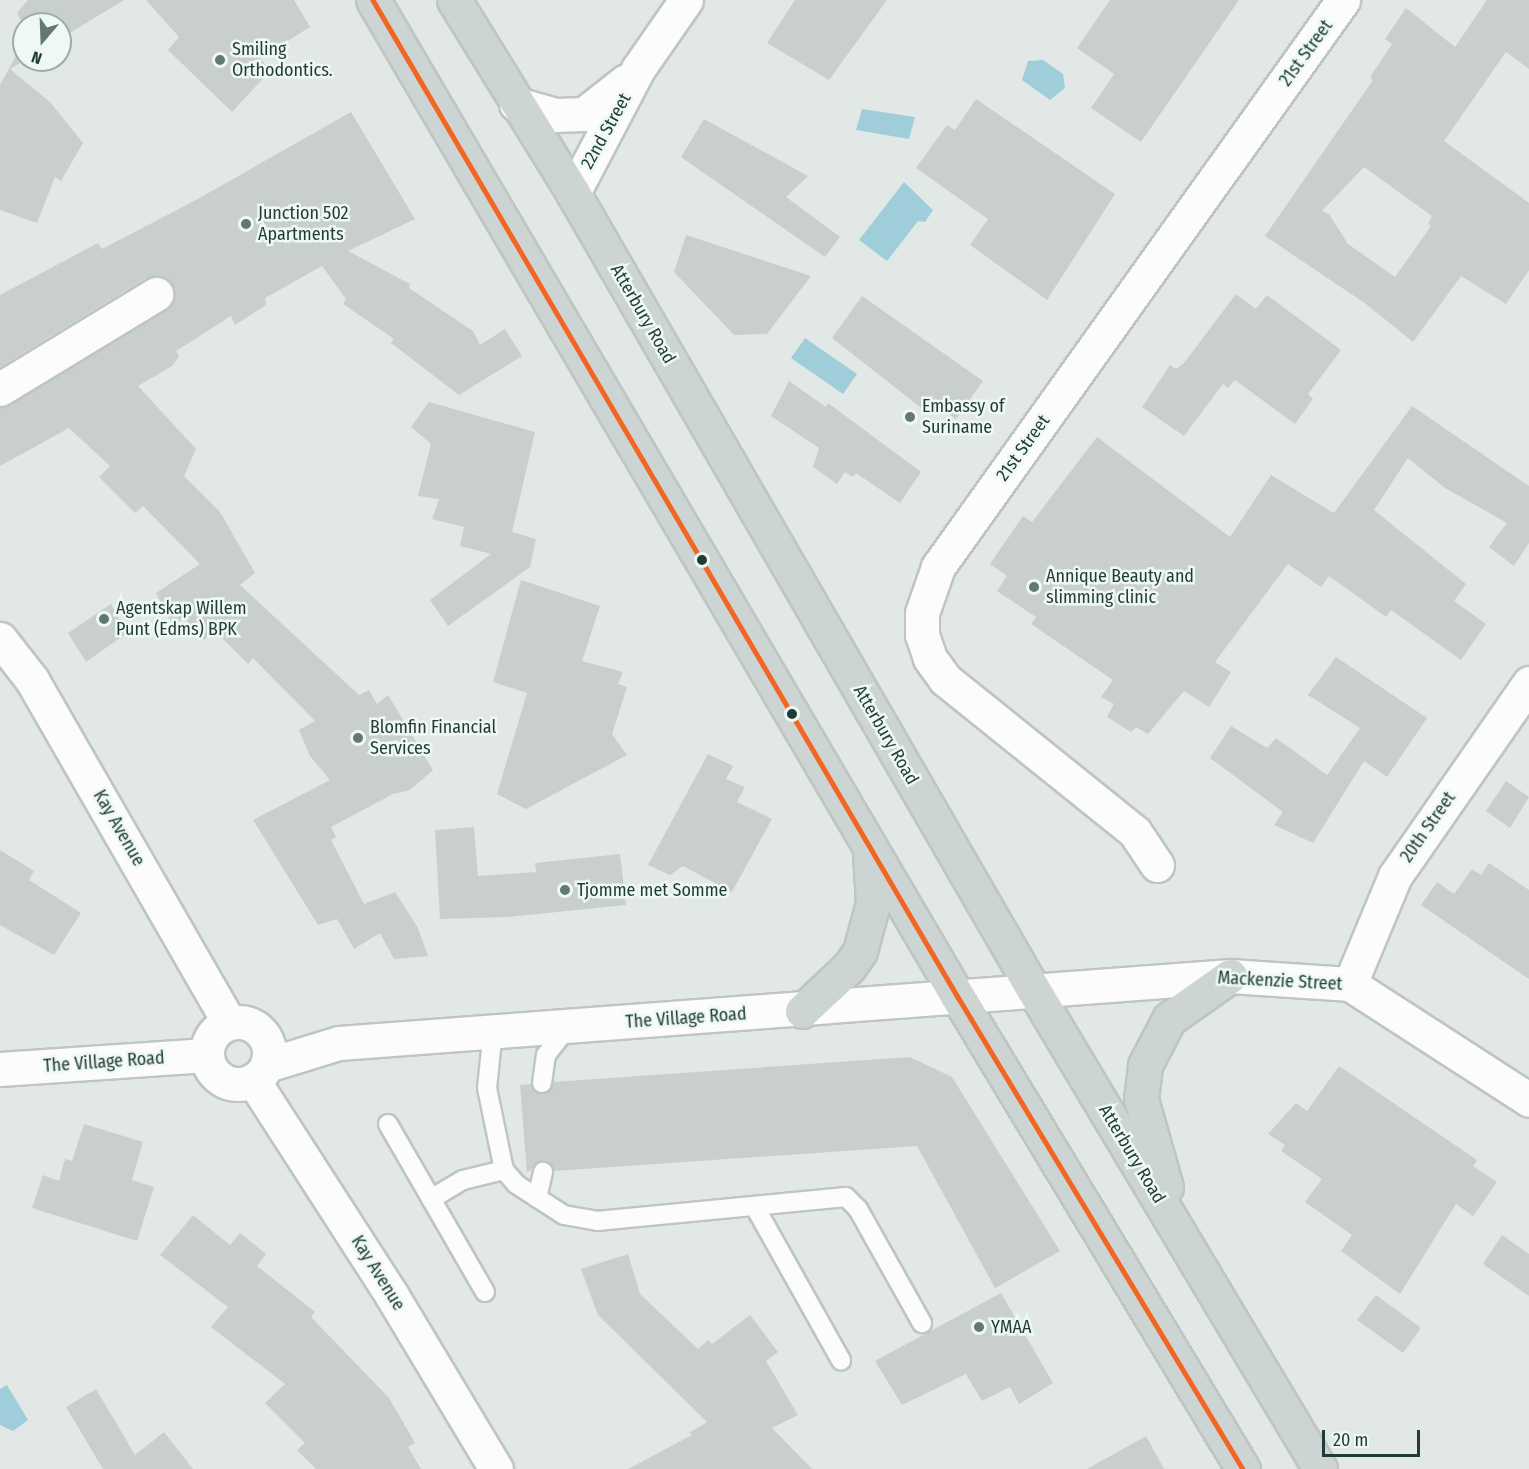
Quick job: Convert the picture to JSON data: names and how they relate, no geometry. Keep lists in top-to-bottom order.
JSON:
{
  "streets": {
    "main road": ["Atterbury Road"],
    "street": [
      "21st Street",
      "22nd Street",
      "20th Street",
      "Kay Avenue",
      "Mackenzie Street",
      "The Village Road"
    ]
  },
  "crossings": [
    ["22nd Street", "Atterbury Road"],
    ["Atterbury Road", "Mackenzie Street"],
    ["Atterbury Road", "The Village Road"],
    ["20th Street", "Mackenzie Street"],
    ["Kay Avenue", "The Village Road"],
    ["Mackenzie Street", "The Village Road"]
  ],
  "places": [
    "Smiling Orthodontics.",
    "Junction 502 Apartments",
    "Embassy of Suriname",
    "Annique Beauty and slimming clinic",
    "Agentskap Willem Punt (Edms) BPK",
    "Blomfin Financial Services",
    "Tjomme met Somme",
    "YMAA"
  ],
  "scale_bar": "20 m",
  "north": "bottom"
}
